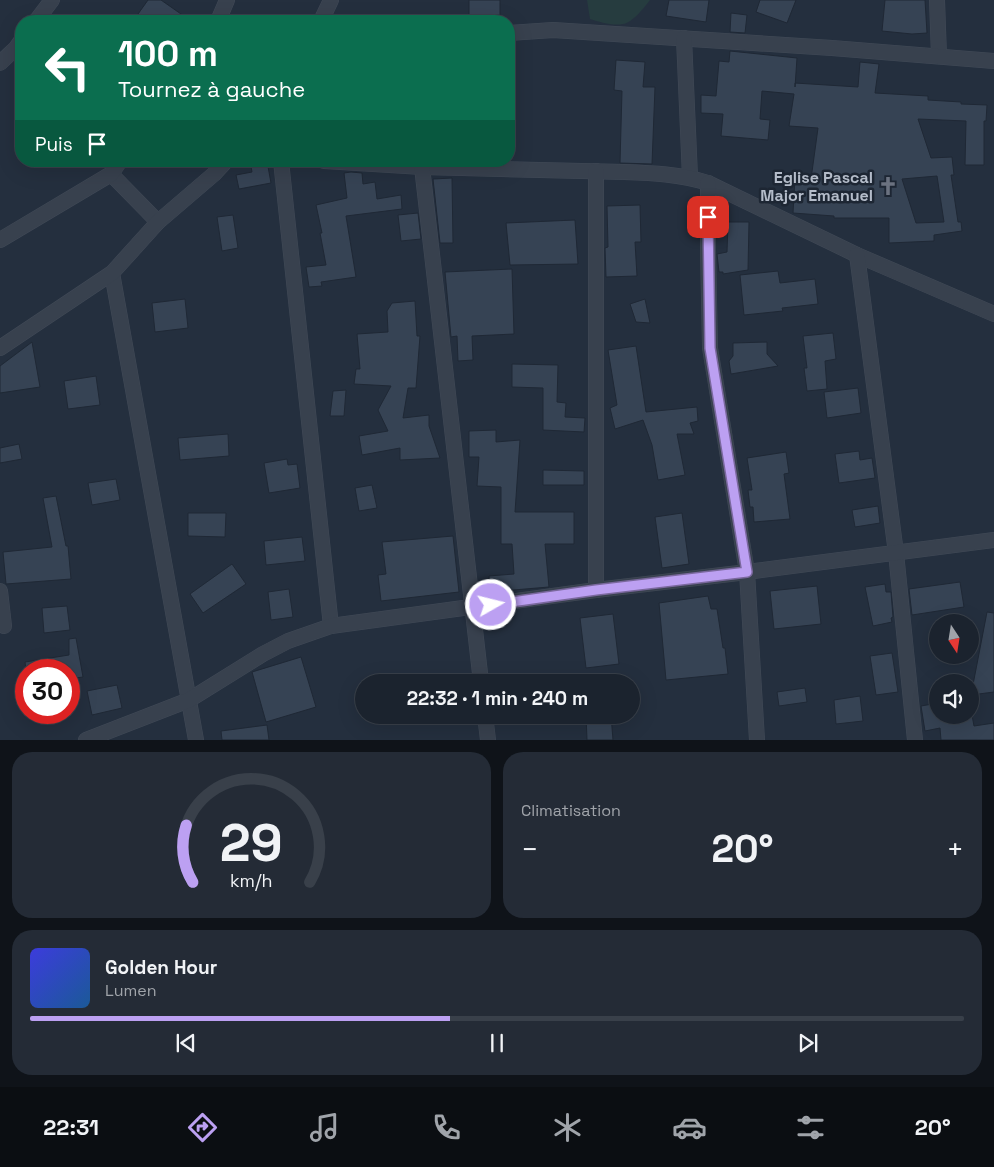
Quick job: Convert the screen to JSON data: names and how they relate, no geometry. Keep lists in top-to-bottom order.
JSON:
{
  "places": {
    "church": ["Eglise Pascal Major Emanuel"]
  },
  "north": "bottom",
  "page": {
    "turn": ["100 m", "Tournez à gauche"],
    "then": "Puis",
    "limit": "30",
    "trip": "22:32 · 1 min · 240 m",
    "tile": "Climatisation",
    "heat": ["−", "20°", "+"],
    "song": ["Golden Hour", "Lumen"],
    "tabs": ["22:31", "20°"],
    "gauge": ["29", "km/h"]
  }
}
